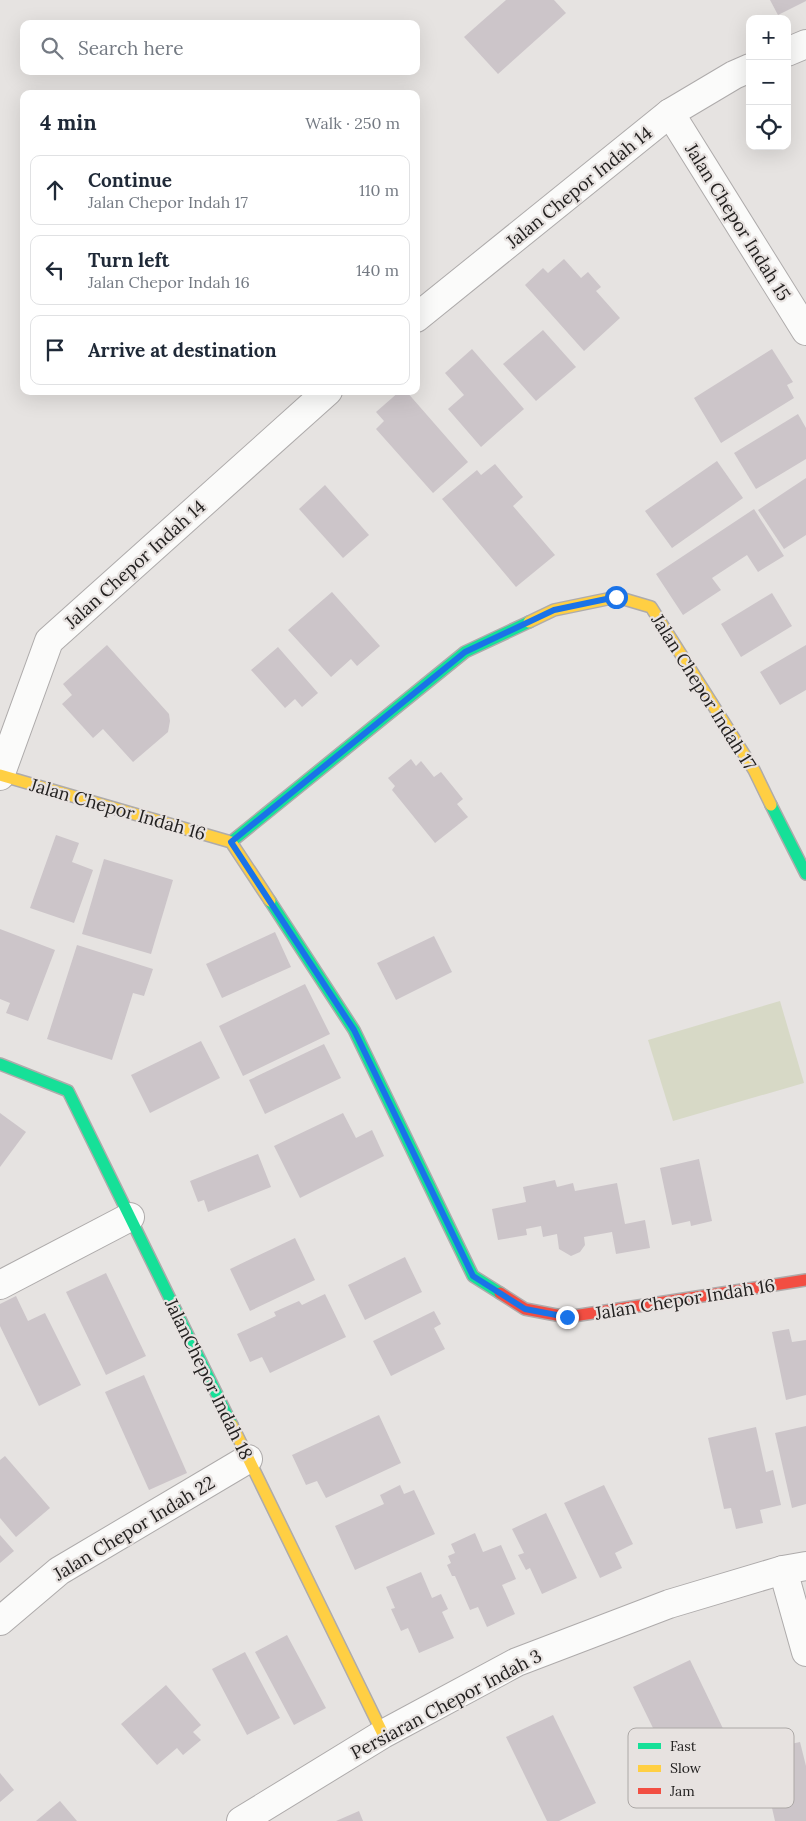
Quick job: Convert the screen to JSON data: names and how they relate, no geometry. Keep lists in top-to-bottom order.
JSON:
{
  "streets": {
    "street": [
      "Jalan Chepor Indah 14",
      "Jalan Chepor Indah 15",
      "Jalan Chepor Indah 17",
      "Jalan Chepor Indah 16",
      "JalanChepor Indah 18",
      "Jalan Chepor Indah 22",
      "Persiaran Chepor Indah 3"
    ]
  },
  "crossings": [
    ["Jalan Chepor Indah 14", "Jalan Chepor Indah 15"],
    ["Jalan Chepor Indah 14", "Jalan Chepor Indah 16"],
    ["Jalan Chepor Indah 17", "Jalan Chepor Indah 16"],
    ["JalanChepor Indah 18", "Jalan Chepor Indah 22"],
    ["JalanChepor Indah 18", "Persiaran Chepor Indah 3"]
  ],
  "legend": ["Fast", "Slow", "Jam"],
  "page": {
    "map_buttons": ["+", "−"],
    "search": "Search here",
    "heading": ["4 min", "Walk · 250 m"],
    "list": [
      ["Continue", "Jalan Chepor Indah 17", "110 m"],
      ["Turn left", "Jalan Chepor Indah 16", "140 m"],
      "Arrive at destination"
    ]
  }
}
